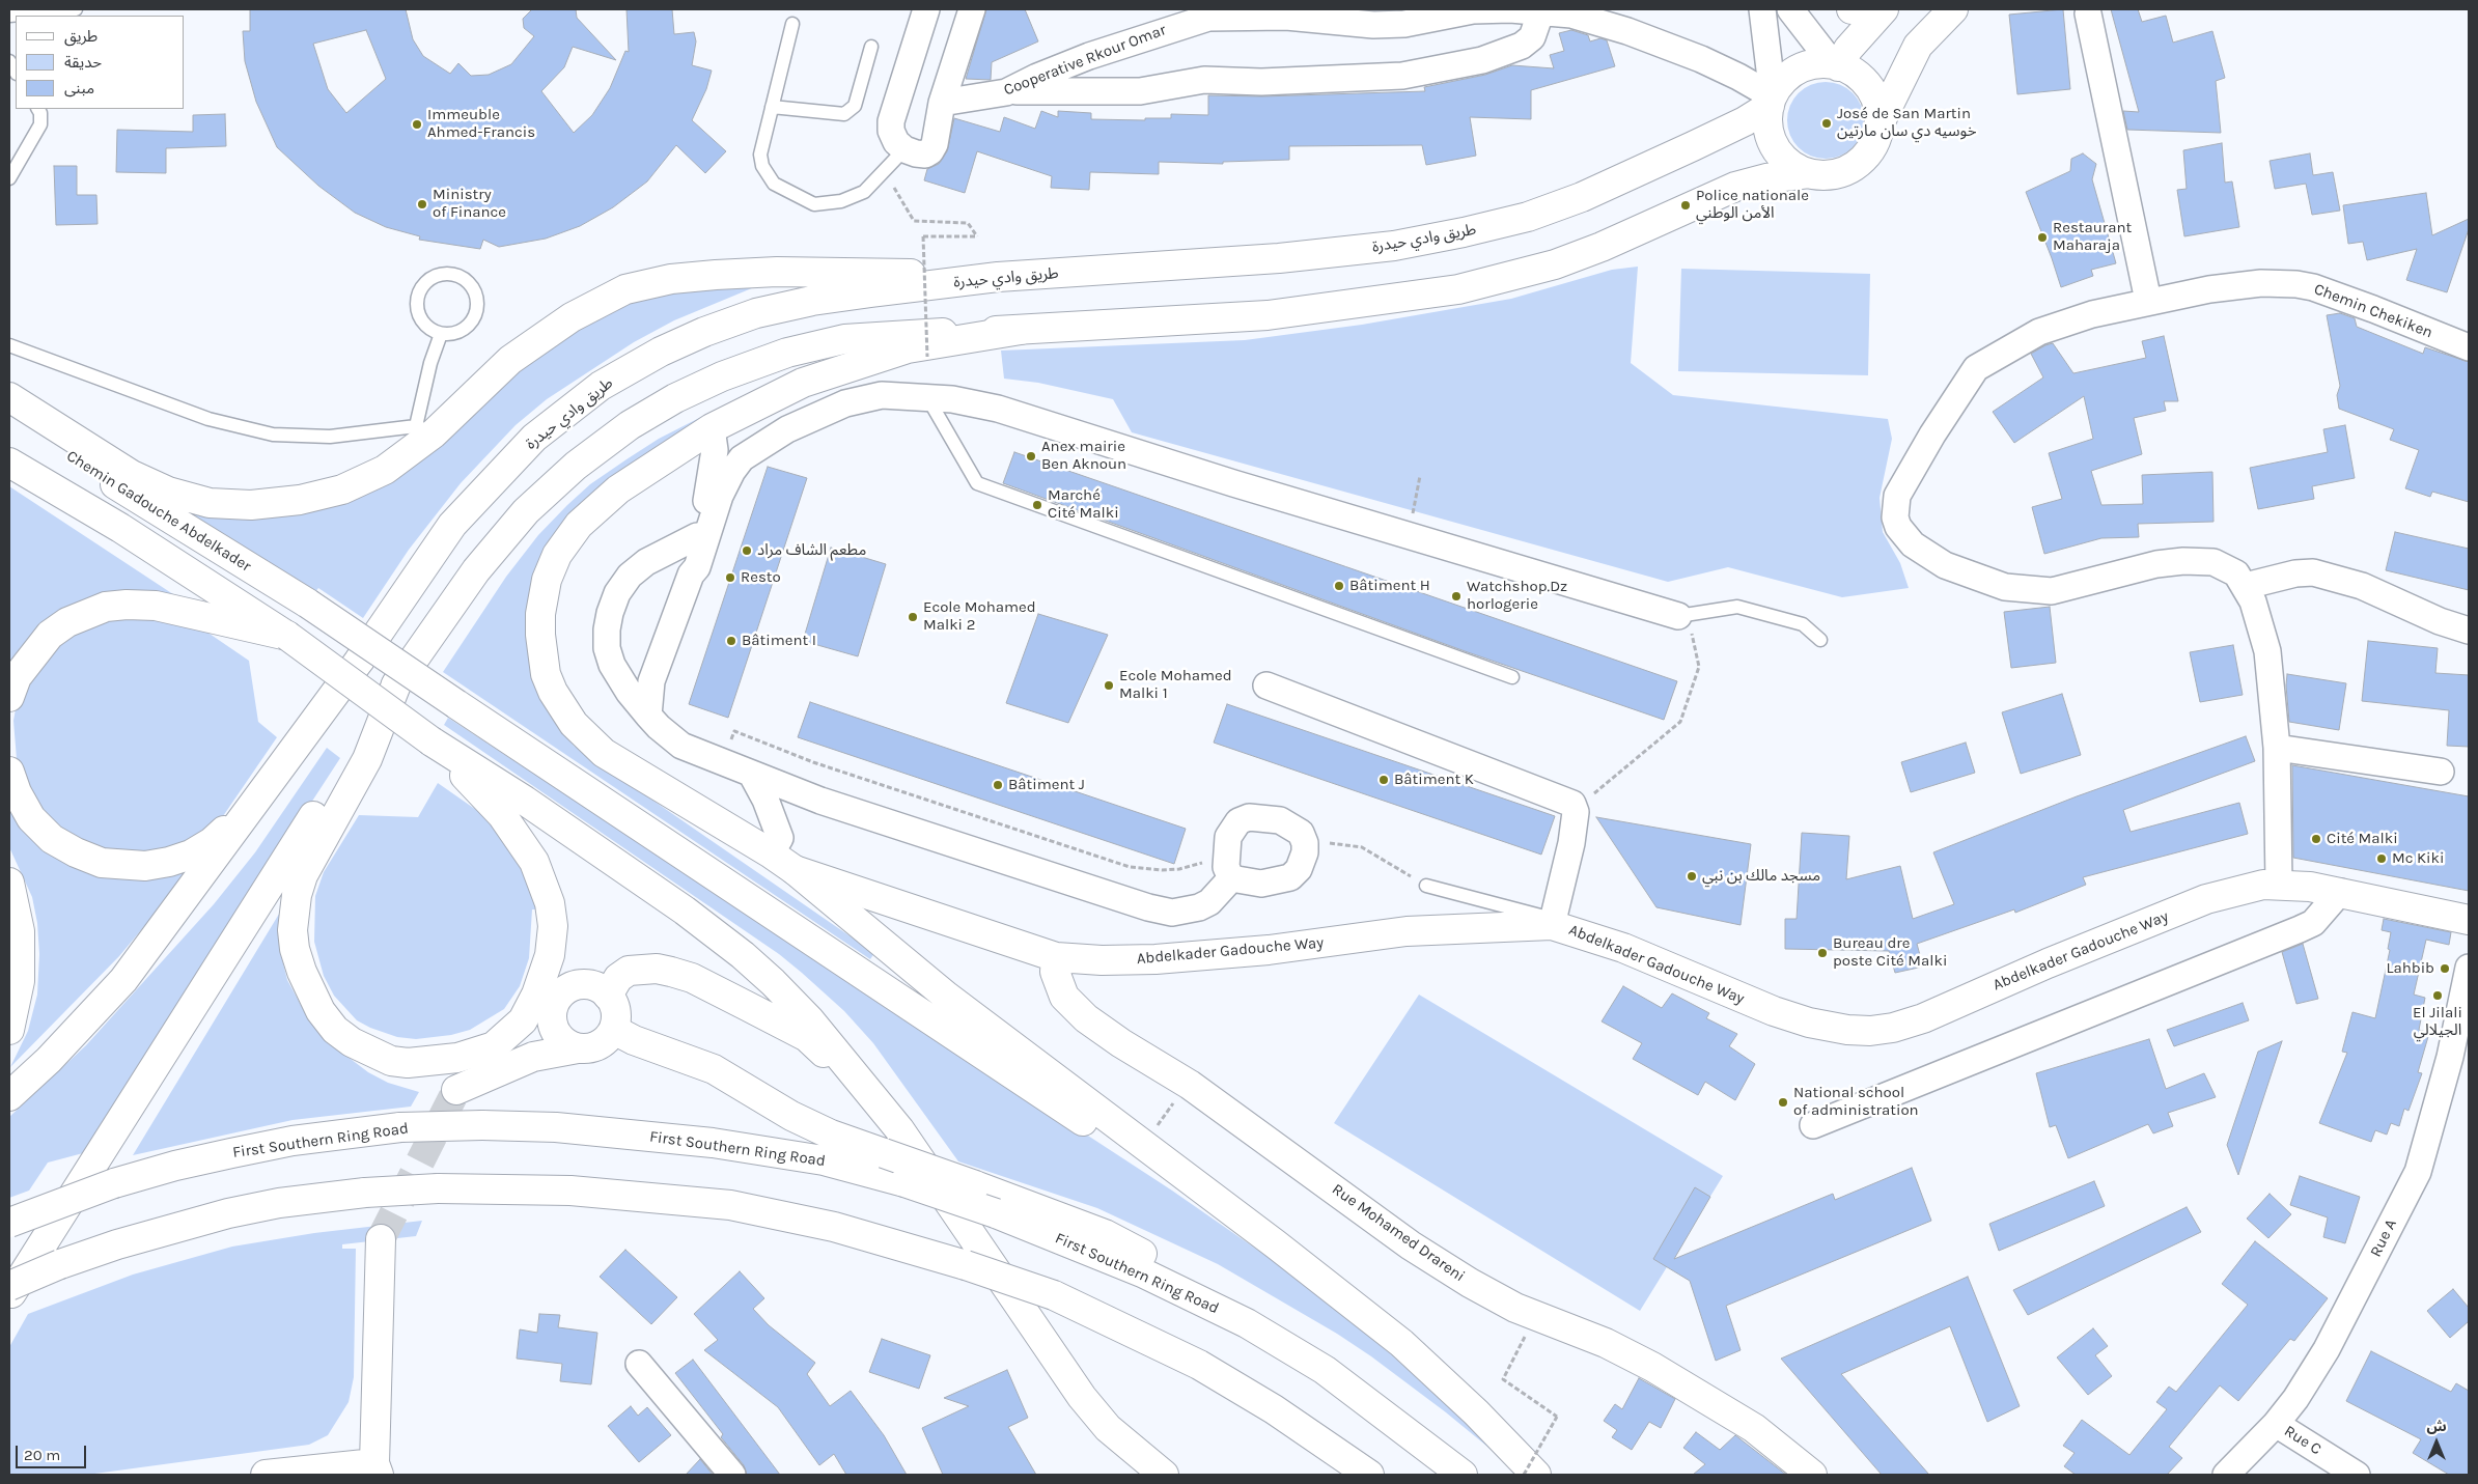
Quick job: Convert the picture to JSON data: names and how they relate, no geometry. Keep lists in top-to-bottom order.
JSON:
{
  "streets": {
    "main road": [
      "طريق وادي حيدرة",
      "Chemin Gadouche Abdelkader",
      "Abdelkader Gadouche Way",
      "First Southern Ring Road",
      "Rue Mohamed Drareni"
    ],
    "street": [
      "Cooperative Rkour Omar",
      "Chemin Chekiken",
      "Rue A",
      "Rue C"
    ]
  },
  "crossings": [
    ["Cooperative Rkour Omar", "طريق وادي حيدرة"],
    ["Abdelkader Gadouche Way", "Rue Mohamed Drareni"],
    ["Rue A", "Rue C"]
  ],
  "places": [
    "José de San Martin خوسيه دي سان مارتين",
    "Immeuble Ahmed-Francis",
    "Ministry of Finance",
    "Police nationale الأمن الوطني",
    "Restaurant Maharaja",
    "Anex mairie Ben Aknoun",
    "Marché Cité Malki",
    "مطعم الشاف مراد",
    "Resto",
    "Bâtiment H",
    "Watchshop.Dz horlogerie",
    "Ecole Mohamed Malki 2",
    "Bâtiment I",
    "Ecole Mohamed Malki 1",
    "Bâtiment K",
    "Bâtiment J",
    "Cité Malki",
    "Mc Kiki",
    "مسجد مالك بن نبي",
    "Bureau dre poste Cité Malki",
    "Lahbib",
    "El Jilali الجيلالي",
    "National school of administration"
  ],
  "legend": ["طريق", "حديقة", "مبنى"],
  "scale_bar": "20 m",
  "north": "top"
}
